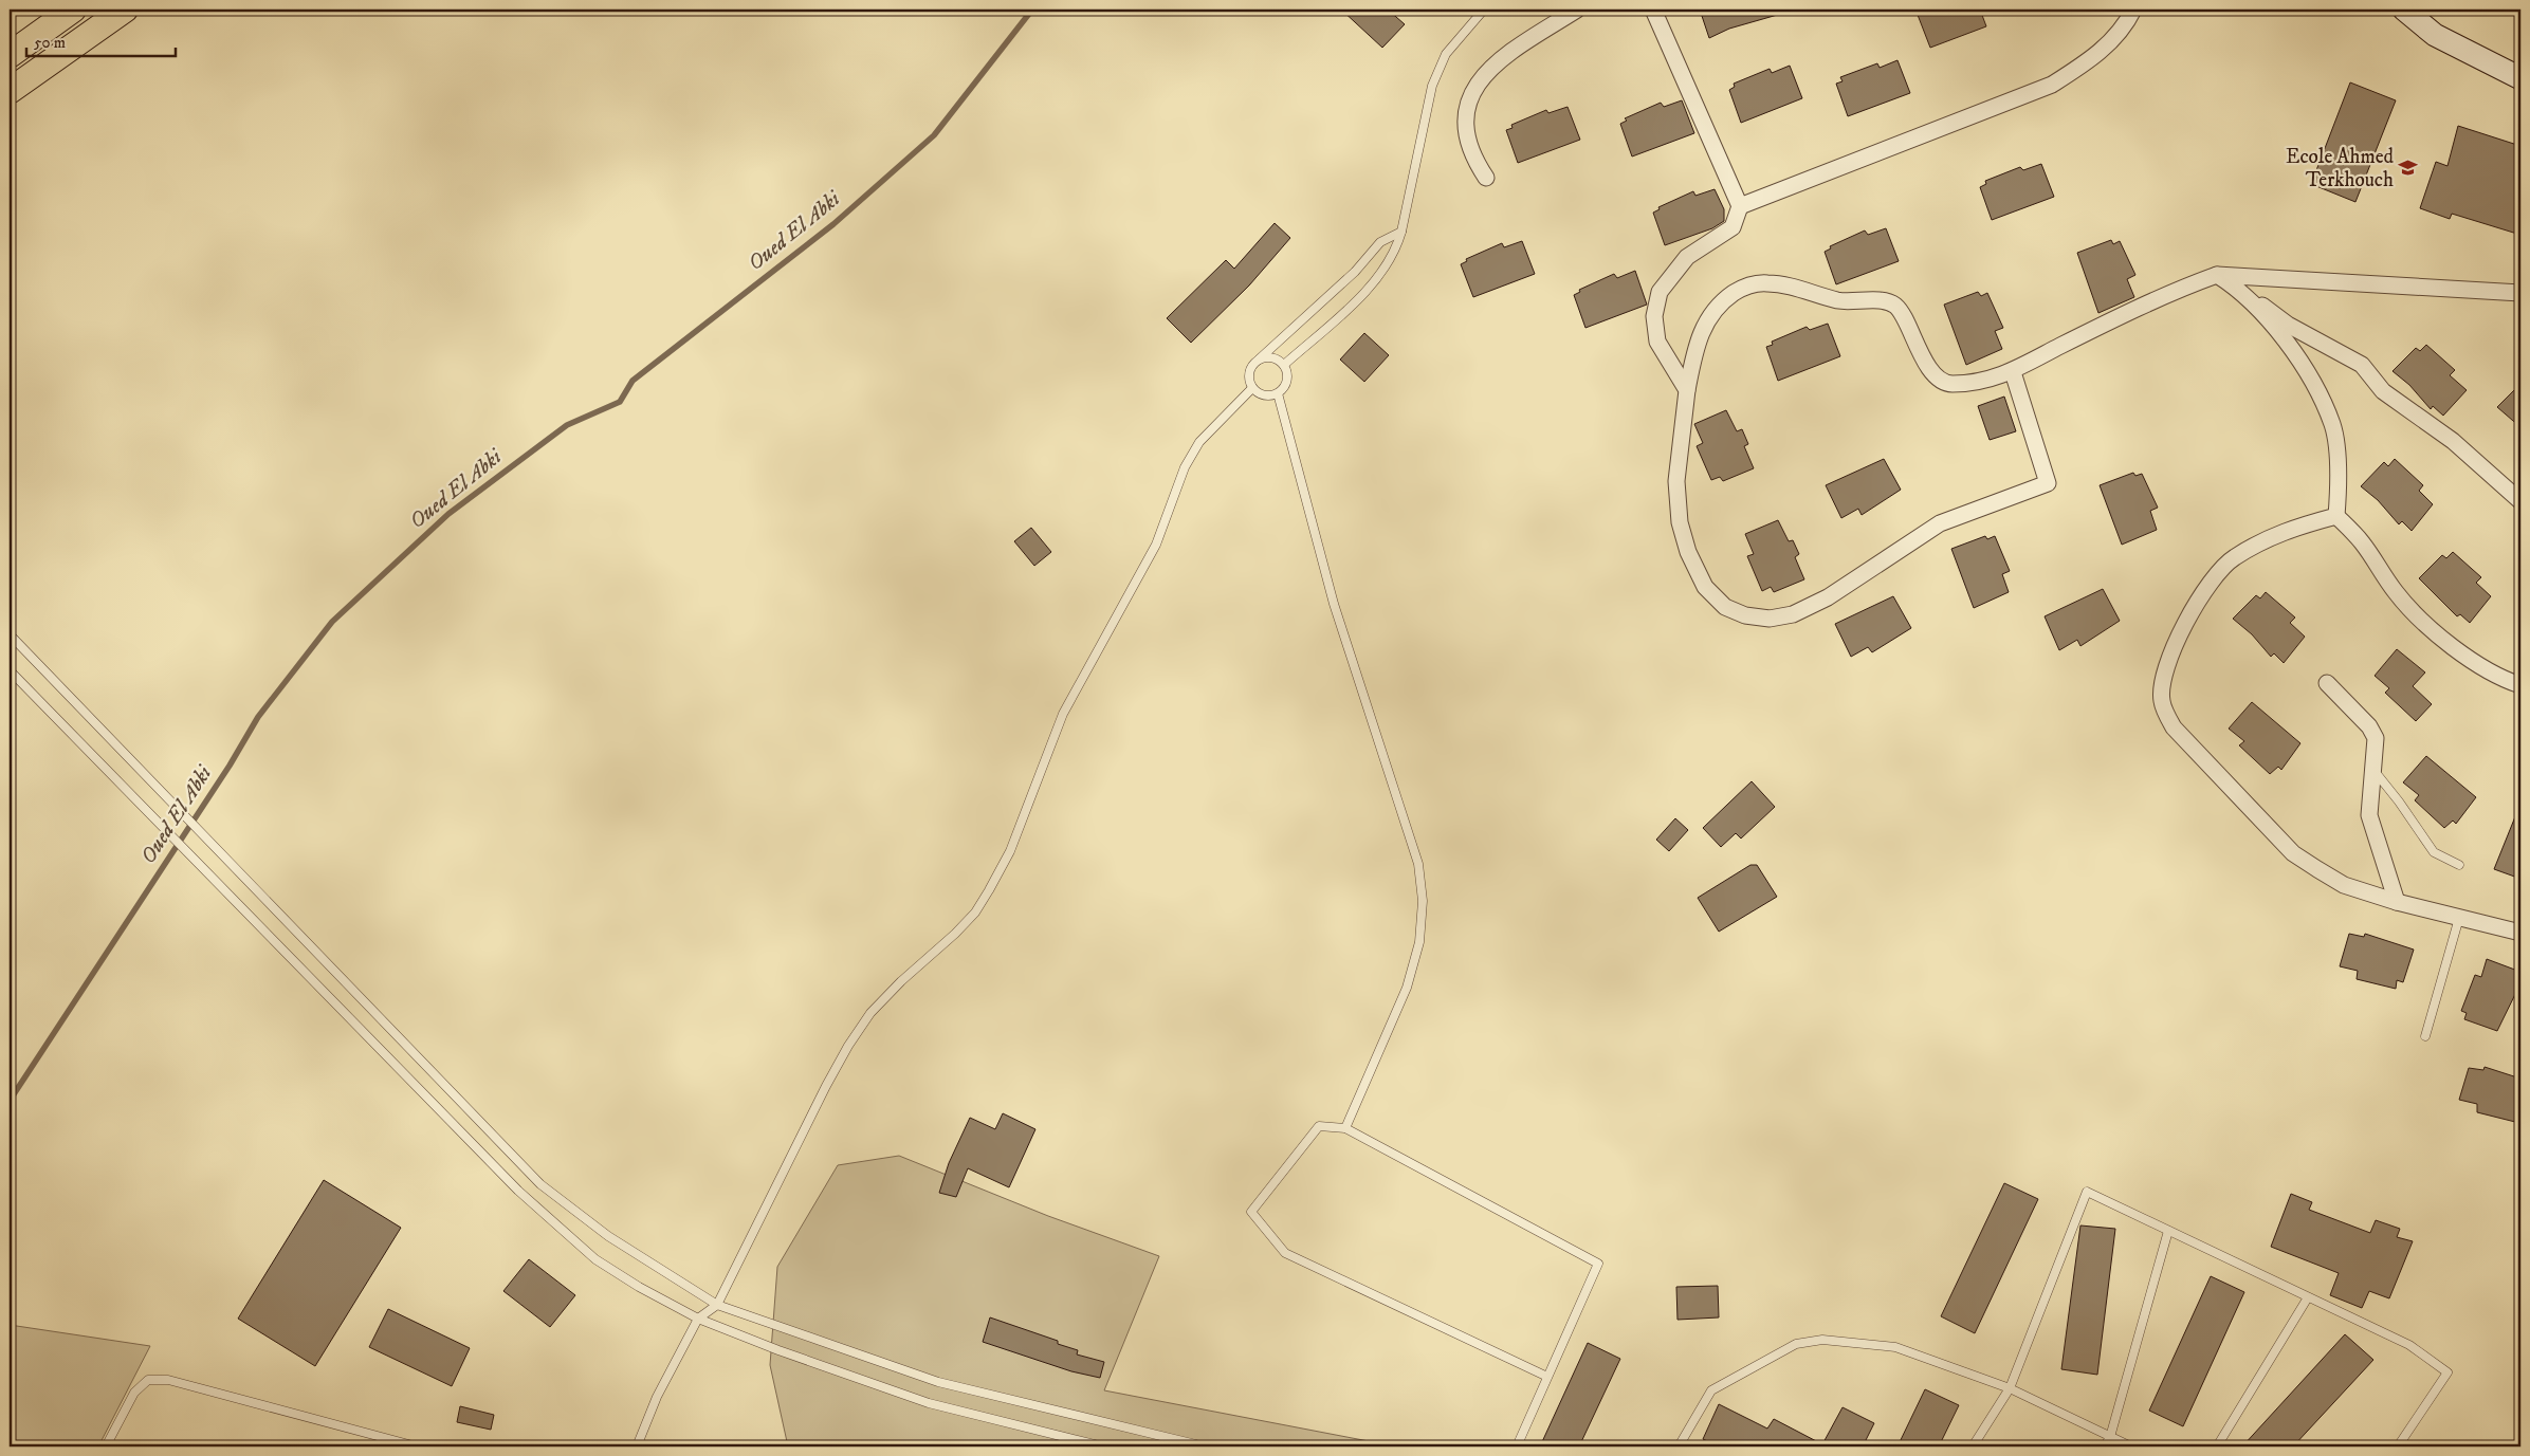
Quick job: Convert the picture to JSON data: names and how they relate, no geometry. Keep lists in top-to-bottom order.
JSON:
{
  "water": ["Oued El Abki"],
  "places": {
    "school or university": ["Ecole Ahmed Terkhouch"]
  },
  "scale_bar": "50 m"
}
